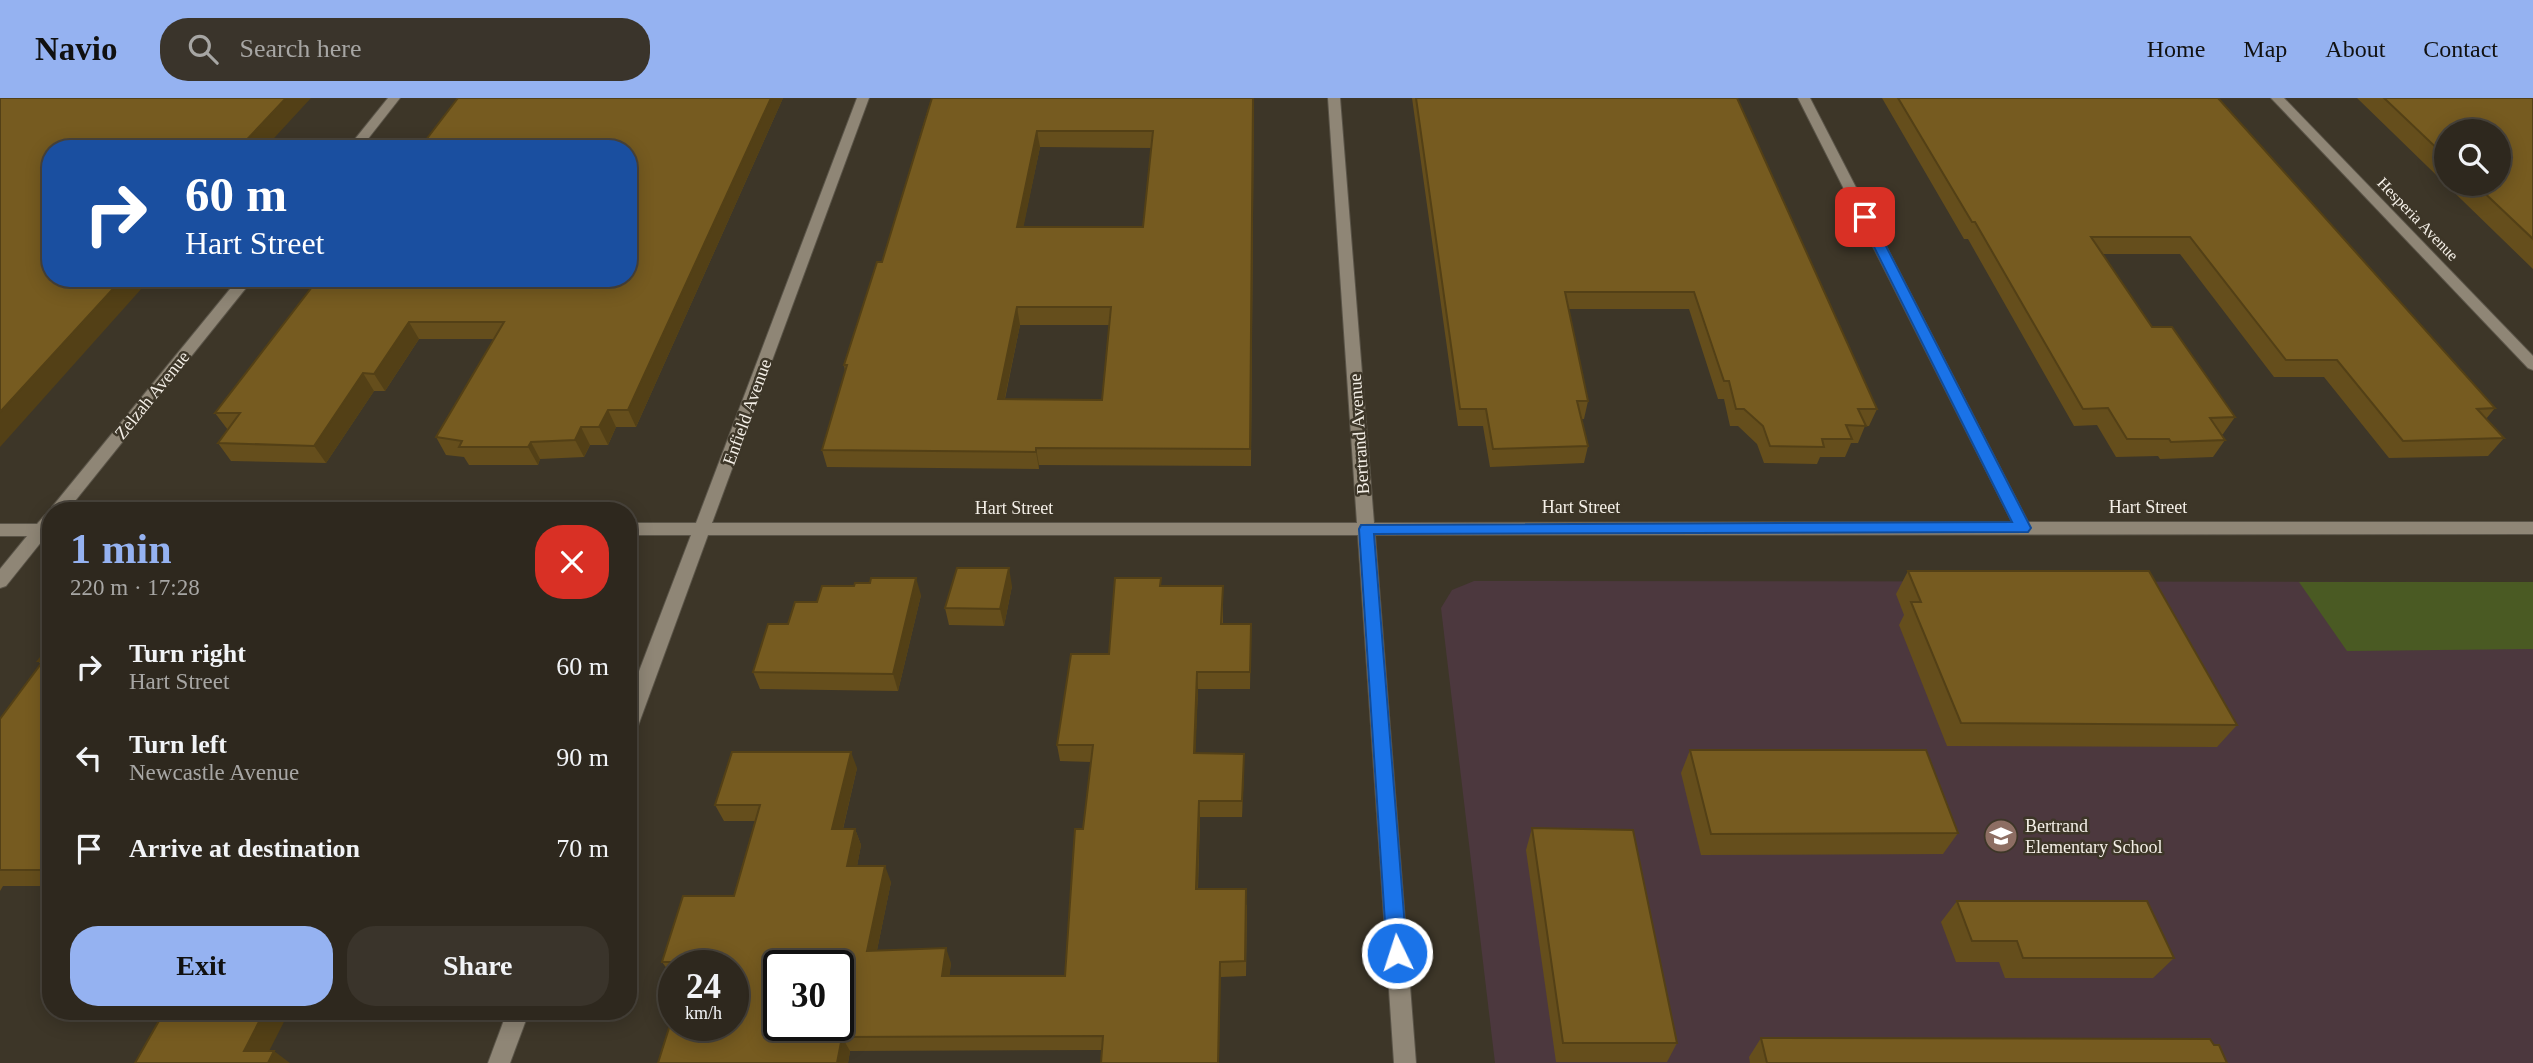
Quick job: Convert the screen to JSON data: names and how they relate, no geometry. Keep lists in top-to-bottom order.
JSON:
{
  "streets": {
    "street": [
      "Hesperia Avenue",
      "Zelzah Avenue",
      "Enfield Avenue",
      "Bertrand Avenue",
      "Hart Street"
    ]
  },
  "crossings": [
    ["Enfield Avenue", "Hart Street"],
    ["Bertrand Avenue", "Hart Street"]
  ],
  "places": {
    "school or university": ["Bertrand Elementary School"]
  },
  "page": {
    "header": "Navio",
    "search": "Search here",
    "nav": [
      "Home",
      "Map",
      "About",
      "Contact"
    ],
    "turn": ["60 m", "Hart Street"],
    "heading": ["1 min", "220 m · 17:28"],
    "list": [
      {
        "name": "Turn right",
        "note": "Hart Street",
        "value": "60 m"
      },
      {
        "name": "Turn left",
        "note": "Newcastle Avenue",
        "value": "90 m"
      },
      {
        "name": "Arrive at destination",
        "value": "70 m"
      }
    ],
    "buttons": ["Exit", "Share"],
    "speed": "24 km/h",
    "limit": "30"
  }
}
